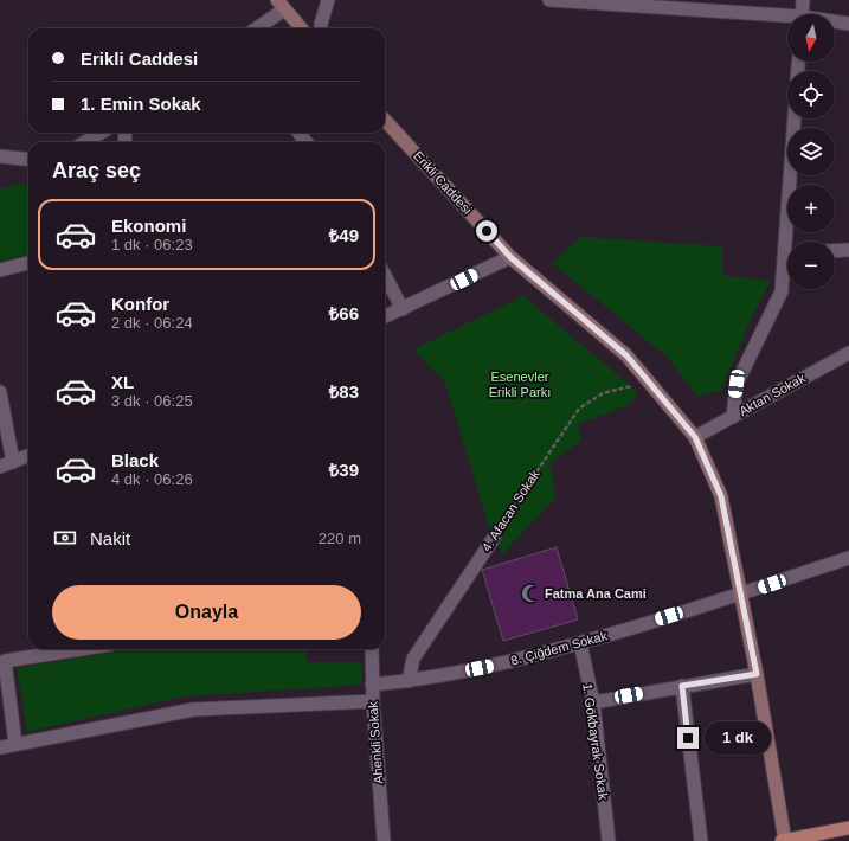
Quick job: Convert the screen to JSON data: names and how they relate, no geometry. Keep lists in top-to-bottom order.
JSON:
{
  "streets": {
    "main road": ["Erikli Caddesi"],
    "street": [
      "Aktan Sokak",
      "4. Afacan Sokak",
      "8. Çiğdem Sokak",
      "1. Gökbayrak Sokak",
      "Ahenkli Sokak"
    ]
  },
  "crossings": [
    ["Erikli Caddesi", "Aktan Sokak"],
    ["Erikli Caddesi", "4. Afacan Sokak"],
    ["Erikli Caddesi", "8. Çiğdem Sokak"],
    ["4. Afacan Sokak", "8. Çiğdem Sokak"],
    ["8. Çiğdem Sokak", "1. Gökbayrak Sokak"],
    ["8. Çiğdem Sokak", "Ahenkli Sokak"]
  ],
  "parks": ["Esenevler Erikli Parkı"],
  "places": {
    "mosque": ["Fatma Ana Cami"]
  },
  "north": "bottom",
  "page": {
    "map_buttons": ["+", "−"],
    "banner": ["Erikli Caddesi", "1. Emin Sokak"],
    "heading": "Araç seç",
    "list": [
      {
        "name": "Ekonomi",
        "note": "1 dk · 06:23",
        "value": "₺49"
      },
      {
        "name": "Konfor",
        "note": "2 dk · 06:24",
        "value": "₺66"
      },
      {
        "name": "XL",
        "note": "3 dk · 06:25",
        "value": "₺83"
      },
      {
        "name": "Black",
        "note": "4 dk · 06:26",
        "value": "₺39"
      }
    ],
    "pay": ["Nakit", "220 m"],
    "buttons": "Onayla",
    "bubble": "1 dk"
  }
}
